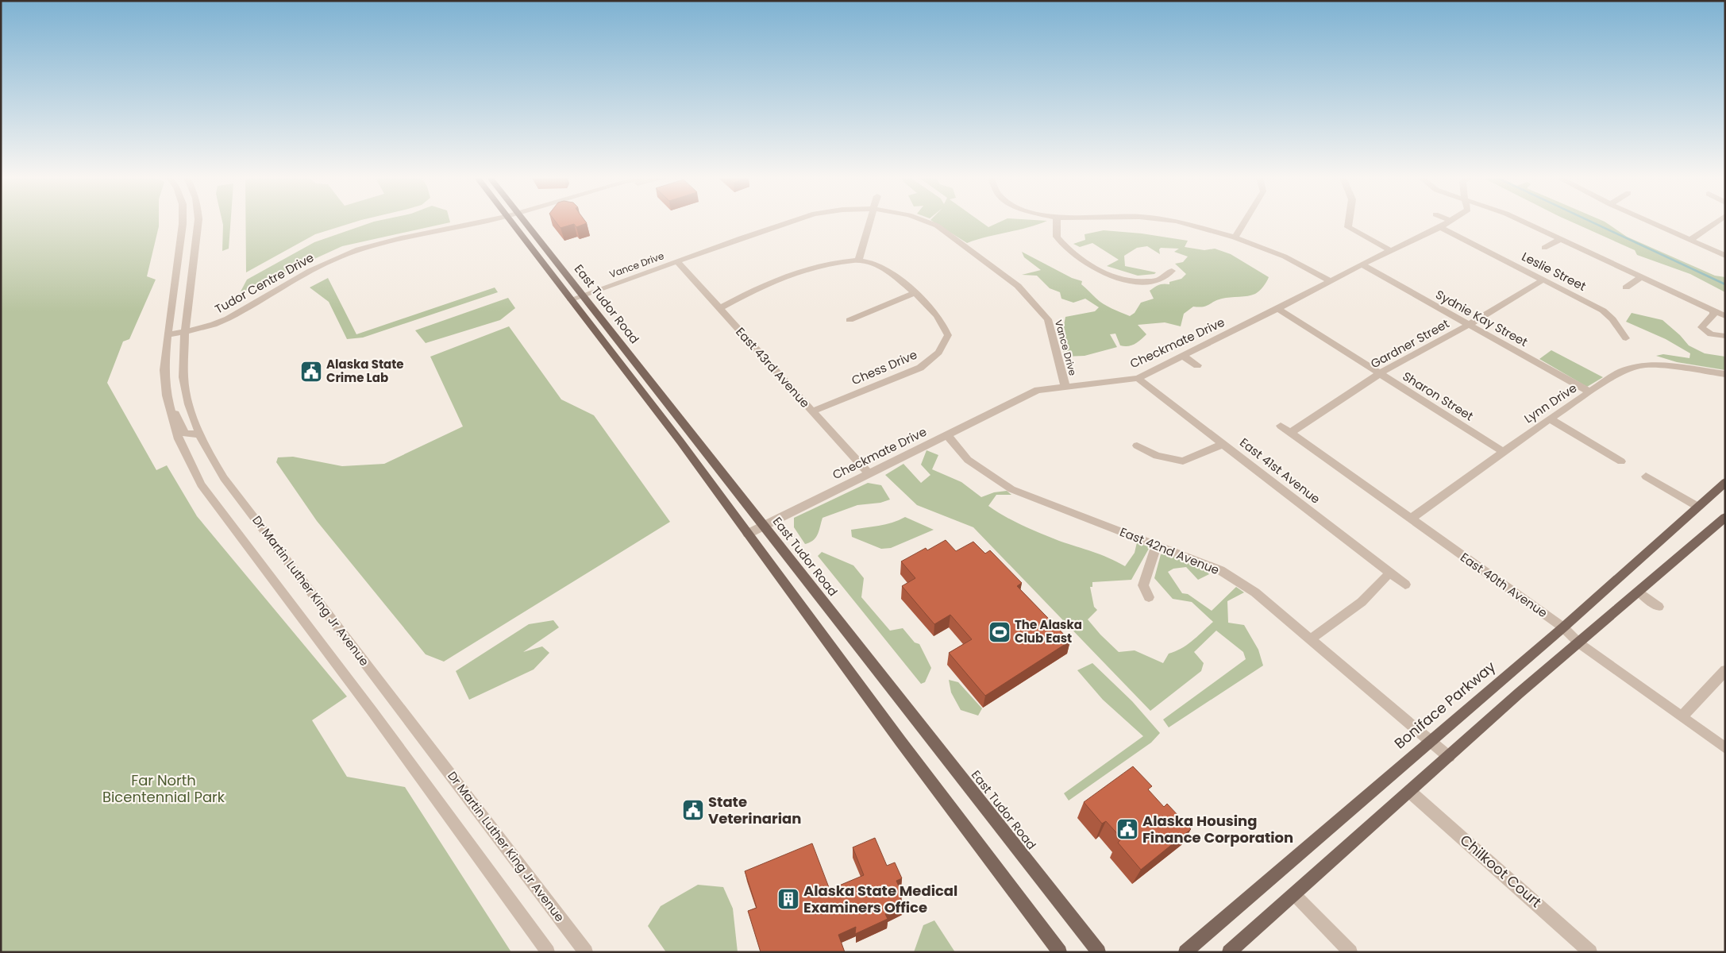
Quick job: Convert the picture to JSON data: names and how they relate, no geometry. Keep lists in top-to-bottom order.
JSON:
{
  "streets": {
    "main road": ["East Tudor Road", "Boniface Parkway"],
    "street": [
      "Vance Drive",
      "Leslie Street",
      "Tudor Centre Drive",
      "Sydnie Kay Street",
      "Checkmate Drive",
      "Gardner Street",
      "East 43rd Avenue",
      "Chess Drive",
      "Sharon Street",
      "Lynn Drive",
      "East 41st Avenue",
      "East 42nd Avenue",
      "East 40th Avenue",
      "Dr Martin Luther King Jr Avenue",
      "Chilkoot Court"
    ]
  },
  "crossings": [
    ["Vance Drive", "East Tudor Road"],
    ["Vance Drive", "Checkmate Drive"],
    ["Vance Drive", "East 43rd Avenue"],
    ["Leslie Street", "Checkmate Drive"],
    ["Leslie Street", "Gardner Street"],
    ["Tudor Centre Drive", "Dr Martin Luther King Jr Avenue"],
    ["East Tudor Road", "Checkmate Drive"],
    ["Sydnie Kay Street", "Checkmate Drive"],
    ["Sydnie Kay Street", "Gardner Street"],
    ["Sydnie Kay Street", "Lynn Drive"],
    ["Checkmate Drive", "East 43rd Avenue"],
    ["Checkmate Drive", "Sharon Street"],
    ["Checkmate Drive", "East 41st Avenue"],
    ["Checkmate Drive", "East 42nd Avenue"],
    ["Gardner Street", "Sharon Street"],
    ["Gardner Street", "East 40th Avenue"],
    ["East 43rd Avenue", "Chess Drive"],
    ["Sharon Street", "Lynn Drive"],
    ["Lynn Drive", "East 40th Avenue"],
    ["East 42nd Avenue", "Boniface Parkway"],
    ["East 40th Avenue", "Boniface Parkway"]
  ],
  "parks": ["Far North Bicentennial Park"],
  "places": {
    "public building": ["Alaska State Crime Lab", "State Veterinarian", "Alaska Housing Finance Corporation"],
    "sports": ["The Alaska Club East"],
    "building": ["Alaska State Medical Examiners Office"]
  }
}
